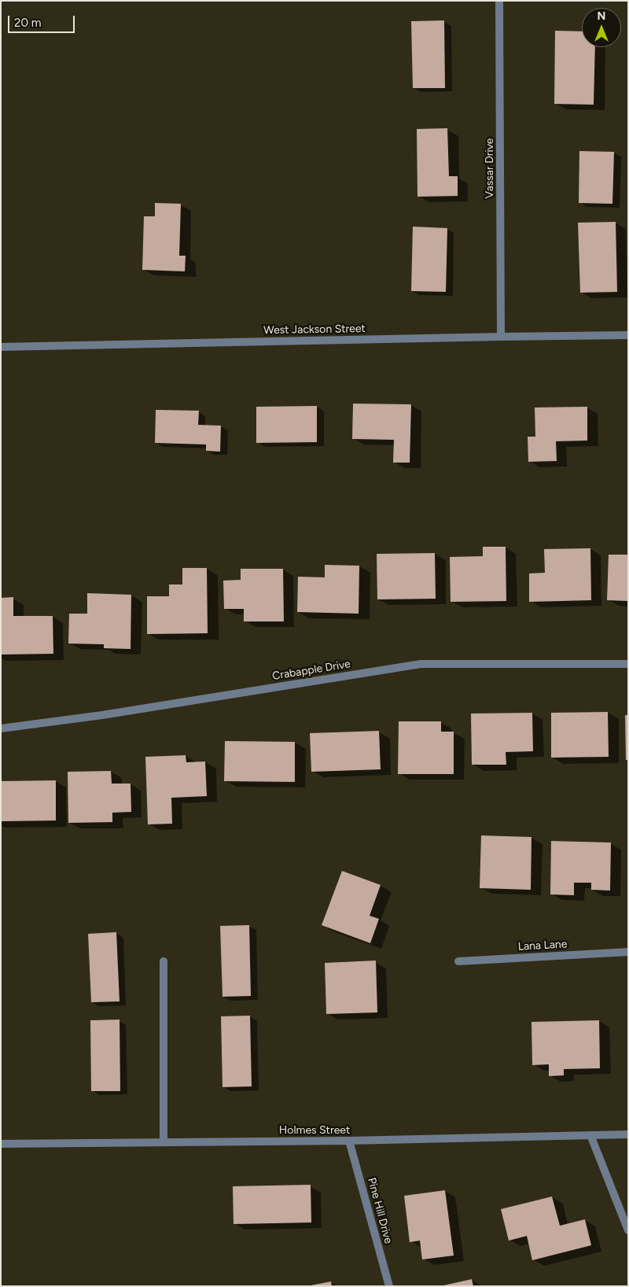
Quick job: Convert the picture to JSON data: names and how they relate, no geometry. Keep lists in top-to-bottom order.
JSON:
{
  "streets": {
    "street": [
      "Vassar Drive",
      "West Jackson Street",
      "Crabapple Drive",
      "Lana Lane",
      "Holmes Street",
      "Pine Hill Drive"
    ]
  },
  "crossings": [
    ["Vassar Drive", "West Jackson Street"],
    ["Holmes Street", "Pine Hill Drive"]
  ],
  "scale_bar": "20 m",
  "north": "top"
}
